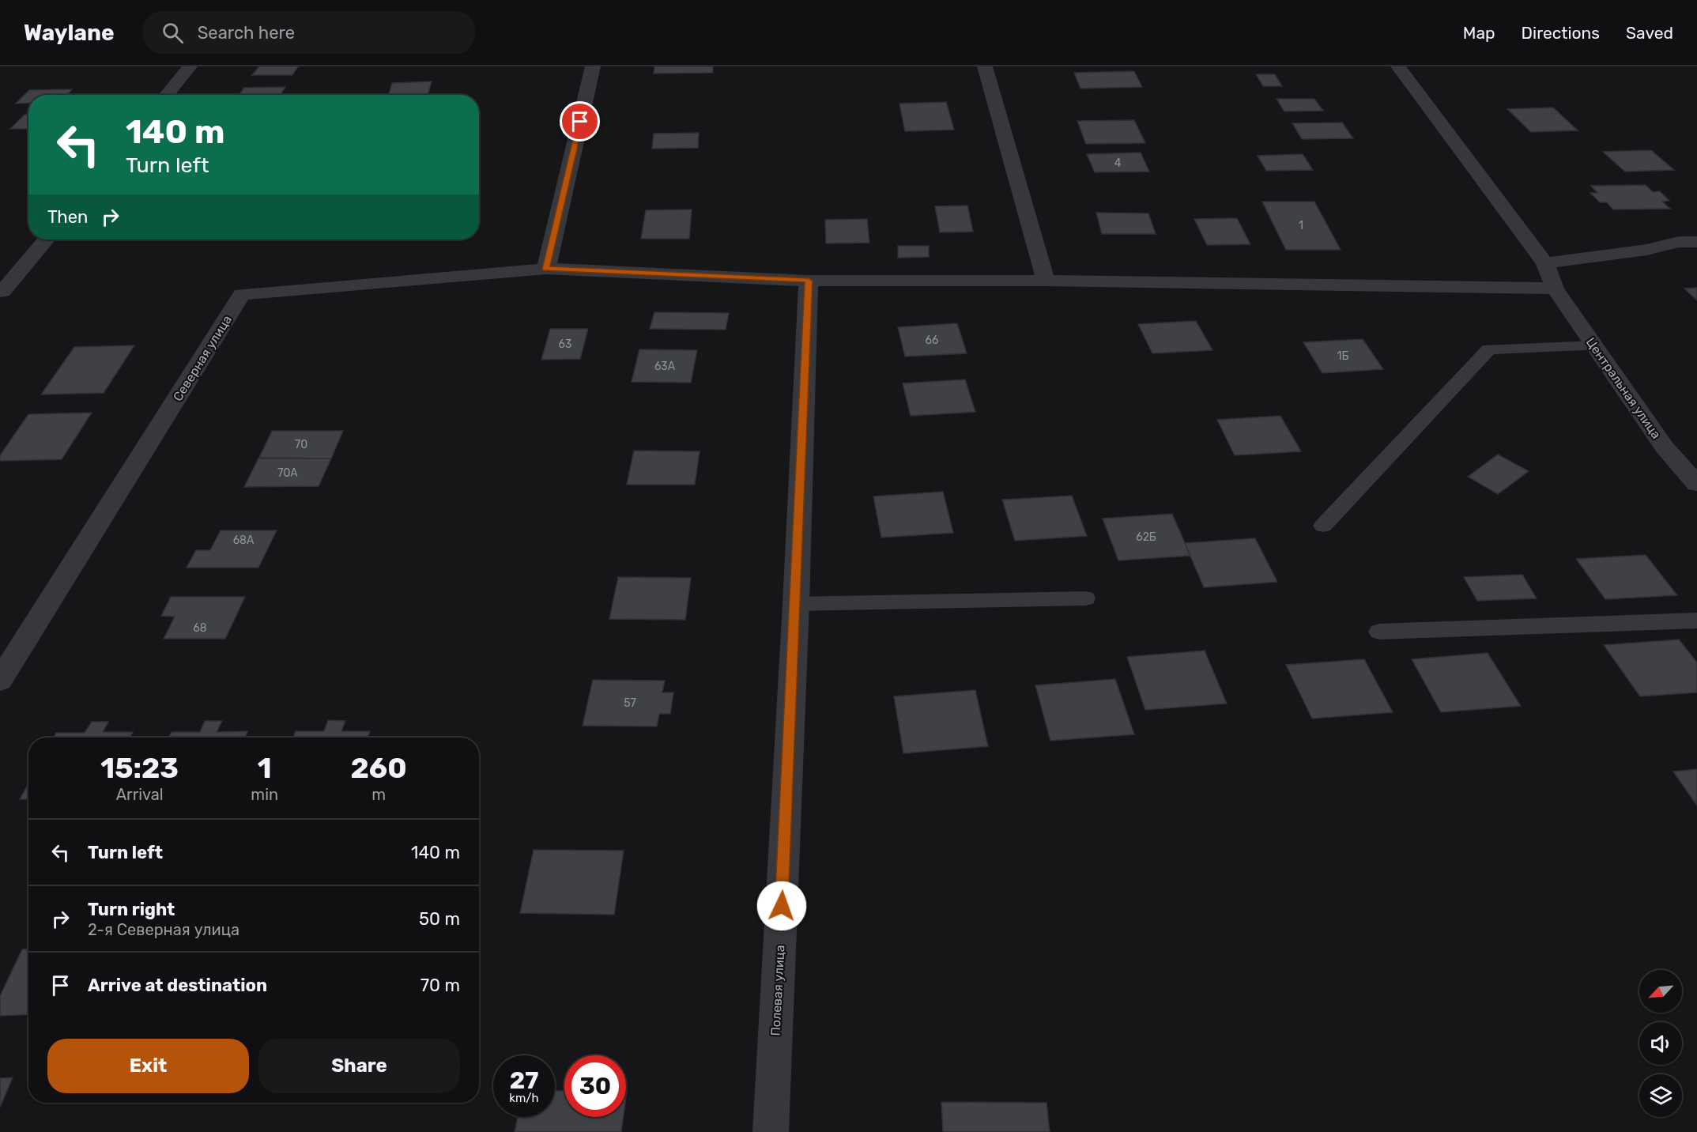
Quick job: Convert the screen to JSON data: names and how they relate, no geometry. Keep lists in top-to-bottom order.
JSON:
{
  "streets": {
    "street": ["Северная улица", "Центральная улица", "Полевая улица"]
  },
  "house_numbers": [
    "4",
    "1",
    "66",
    "63",
    "1Б",
    "63А",
    "70",
    "70А",
    "62Б",
    "68А",
    "68",
    "57"
  ],
  "north": "bottom left",
  "page": {
    "header": "Waylane",
    "search": "Search here",
    "nav": ["Map", "Directions", "Saved"],
    "turn": ["140 m", "Turn left"],
    "then": "Then",
    "eta": [
      "15:23",
      "Arrival",
      "1",
      "min",
      "260",
      "m"
    ],
    "list": [
      {
        "name": "Turn left",
        "value": "140 m"
      },
      {
        "name": "Turn right",
        "note": "2-я Северная улица",
        "value": "50 m"
      },
      {
        "name": "Arrive at destination",
        "value": "70 m"
      }
    ],
    "buttons": ["Exit", "Share"],
    "speed": "27 km/h",
    "limit": "30"
  }
}
